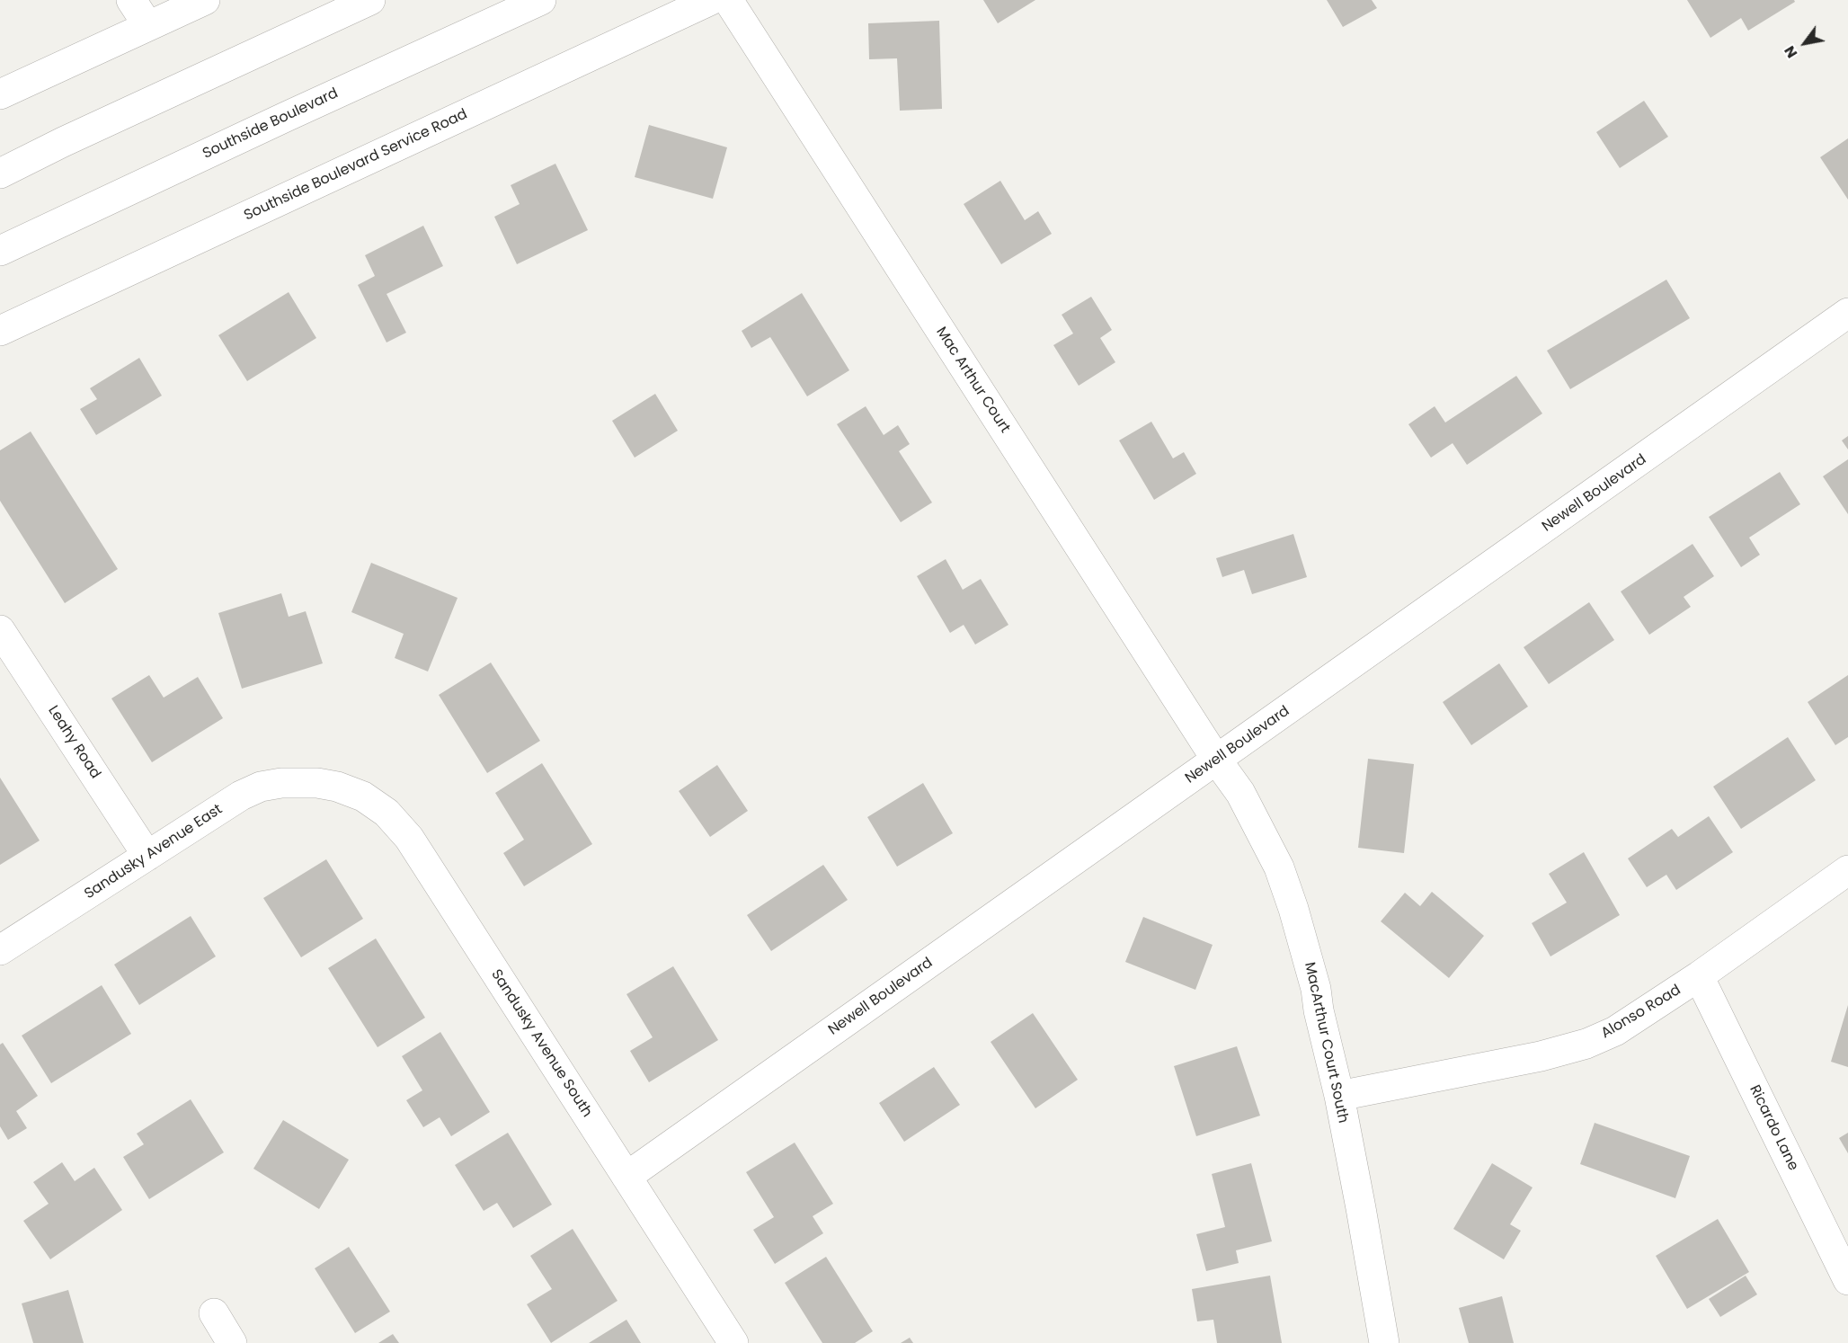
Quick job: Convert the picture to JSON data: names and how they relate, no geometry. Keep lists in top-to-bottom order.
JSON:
{
  "streets": {
    "main road": [
      "Southside Boulevard",
      "Southside Boulevard Service Road",
      "Mac Arthur Court",
      "Newell Boulevard",
      "Leahy Road",
      "Sandusky Avenue East",
      "Alonso Road",
      "MacArthur Court South",
      "Sandusky Avenue South",
      "Ricardo Lane"
    ]
  },
  "crossings": [
    ["Mac Arthur Court", "Newell Boulevard"],
    ["Mac Arthur Court", "MacArthur Court South"],
    ["Newell Boulevard", "MacArthur Court South"],
    ["Newell Boulevard", "Sandusky Avenue South"],
    ["Leahy Road", "Sandusky Avenue East"],
    ["Sandusky Avenue East", "Sandusky Avenue South"],
    ["Alonso Road", "MacArthur Court South"],
    ["Alonso Road", "Ricardo Lane"]
  ],
  "north": "bottom left"
}
